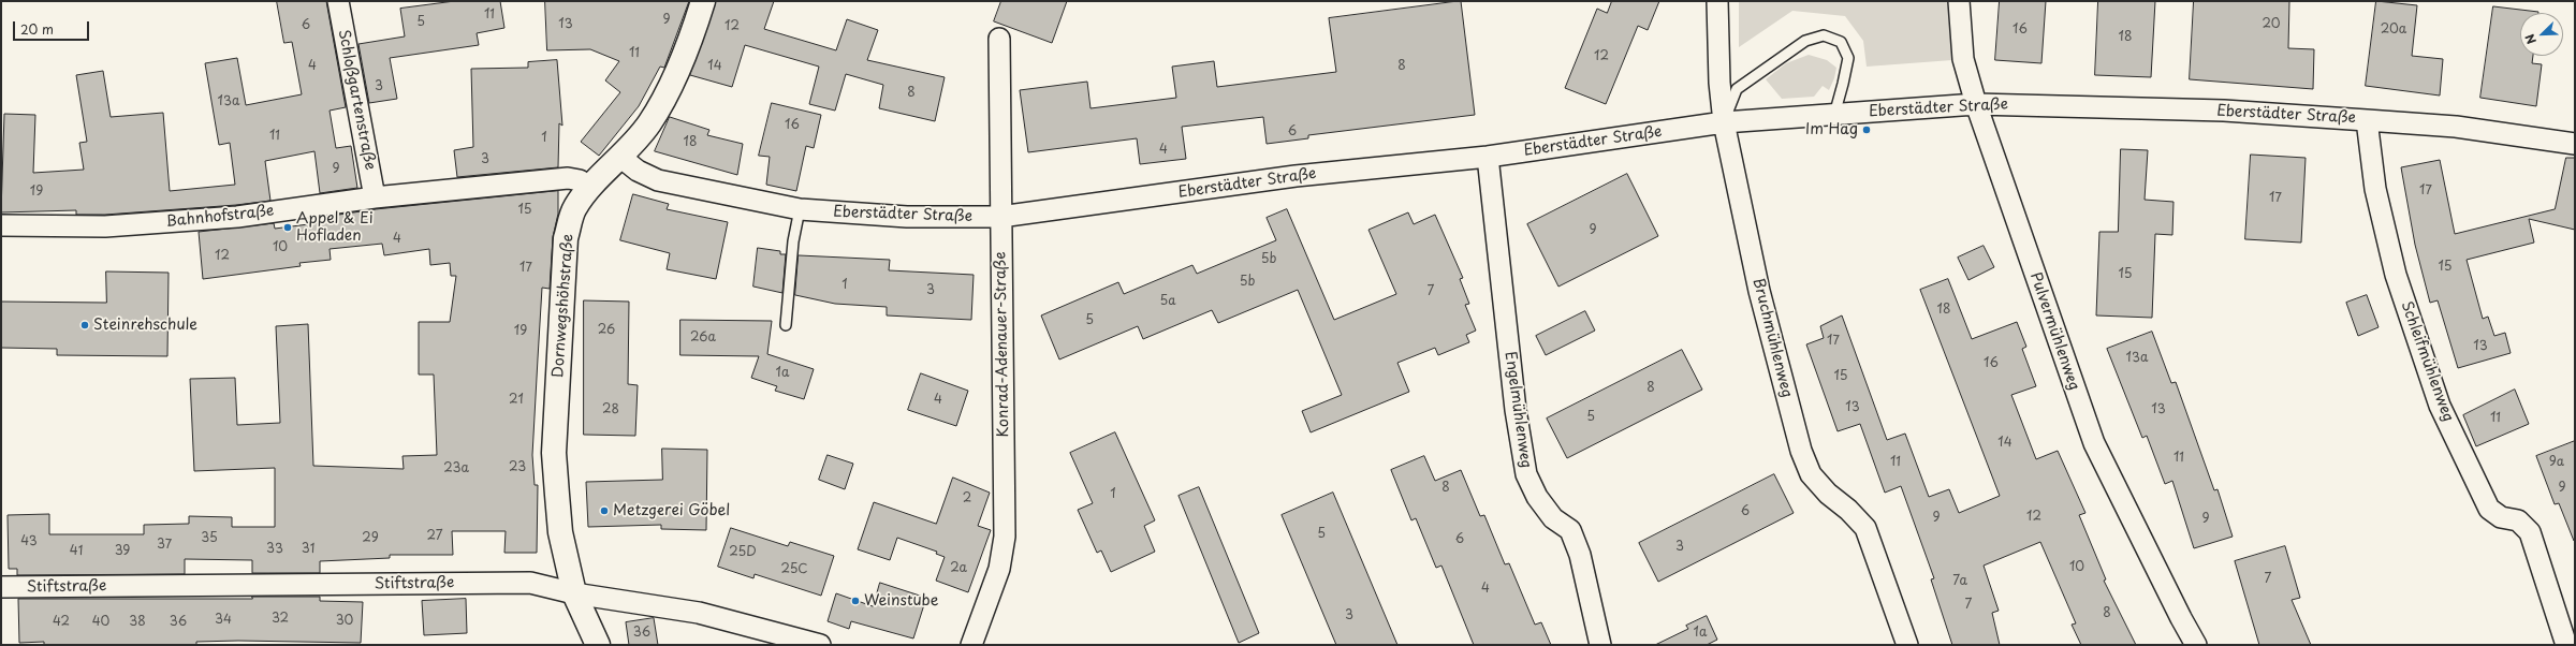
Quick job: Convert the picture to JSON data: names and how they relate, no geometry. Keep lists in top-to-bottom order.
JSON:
{
  "streets": {
    "street": [
      "Schloßgartenstraße",
      "Eberstädter Straße",
      "Bahnhofstraße",
      "Dornwegshöhstraße",
      "Pulvermühlenweg",
      "Bruchmühlenweg",
      "Konrad-Adenauer-Straße",
      "Schleifmühlenweg",
      "Engelmühlenweg",
      "Stiftstraße"
    ]
  },
  "crossings": [
    ["Schloßgartenstraße", "Bahnhofstraße"],
    ["Eberstädter Straße", "Dornwegshöhstraße"],
    ["Eberstädter Straße", "Pulvermühlenweg"],
    ["Eberstädter Straße", "Bruchmühlenweg"],
    ["Eberstädter Straße", "Konrad-Adenauer-Straße"],
    ["Eberstädter Straße", "Schleifmühlenweg"],
    ["Eberstädter Straße", "Engelmühlenweg"],
    ["Bahnhofstraße", "Dornwegshöhstraße"],
    ["Dornwegshöhstraße", "Stiftstraße"]
  ],
  "places": [
    "Im Hag",
    "Appel & Ei Hofladen",
    "Steinrehschule",
    "Metzgerei Göbel",
    "Weinstube"
  ],
  "house_numbers": [
    "11",
    "9",
    "5",
    "13",
    "20",
    "6",
    "12",
    "16",
    "20a",
    "18",
    "11",
    "12",
    "4",
    "14",
    "8",
    "3",
    "8",
    "13a",
    "16",
    "6",
    "11",
    "1",
    "18",
    "4",
    "3",
    "9",
    "17",
    "19",
    "17",
    "15",
    "9",
    "4",
    "10",
    "12",
    "5b",
    "15",
    "17",
    "15",
    "5b",
    "1",
    "3",
    "7",
    "5a",
    "18",
    "5",
    "26",
    "19",
    "26a",
    "17",
    "13",
    "13a",
    "16",
    "1a",
    "15",
    "8",
    "21",
    "4",
    "13",
    "28",
    "13",
    "5",
    "11",
    "14",
    "11",
    "11",
    "9a",
    "23",
    "23a",
    "8",
    "9",
    "1",
    "2",
    "6",
    "12",
    "9",
    "9",
    "5",
    "27",
    "35",
    "29",
    "6",
    "43",
    "37",
    "3",
    "33",
    "31",
    "41",
    "39",
    "25D",
    "10",
    "2a",
    "25C",
    "7",
    "7a",
    "4",
    "7",
    "8",
    "3",
    "32",
    "34",
    "30",
    "42",
    "40",
    "38",
    "36",
    "36",
    "1a"
  ],
  "scale_bar": "20 m",
  "north": "bottom left"
}
